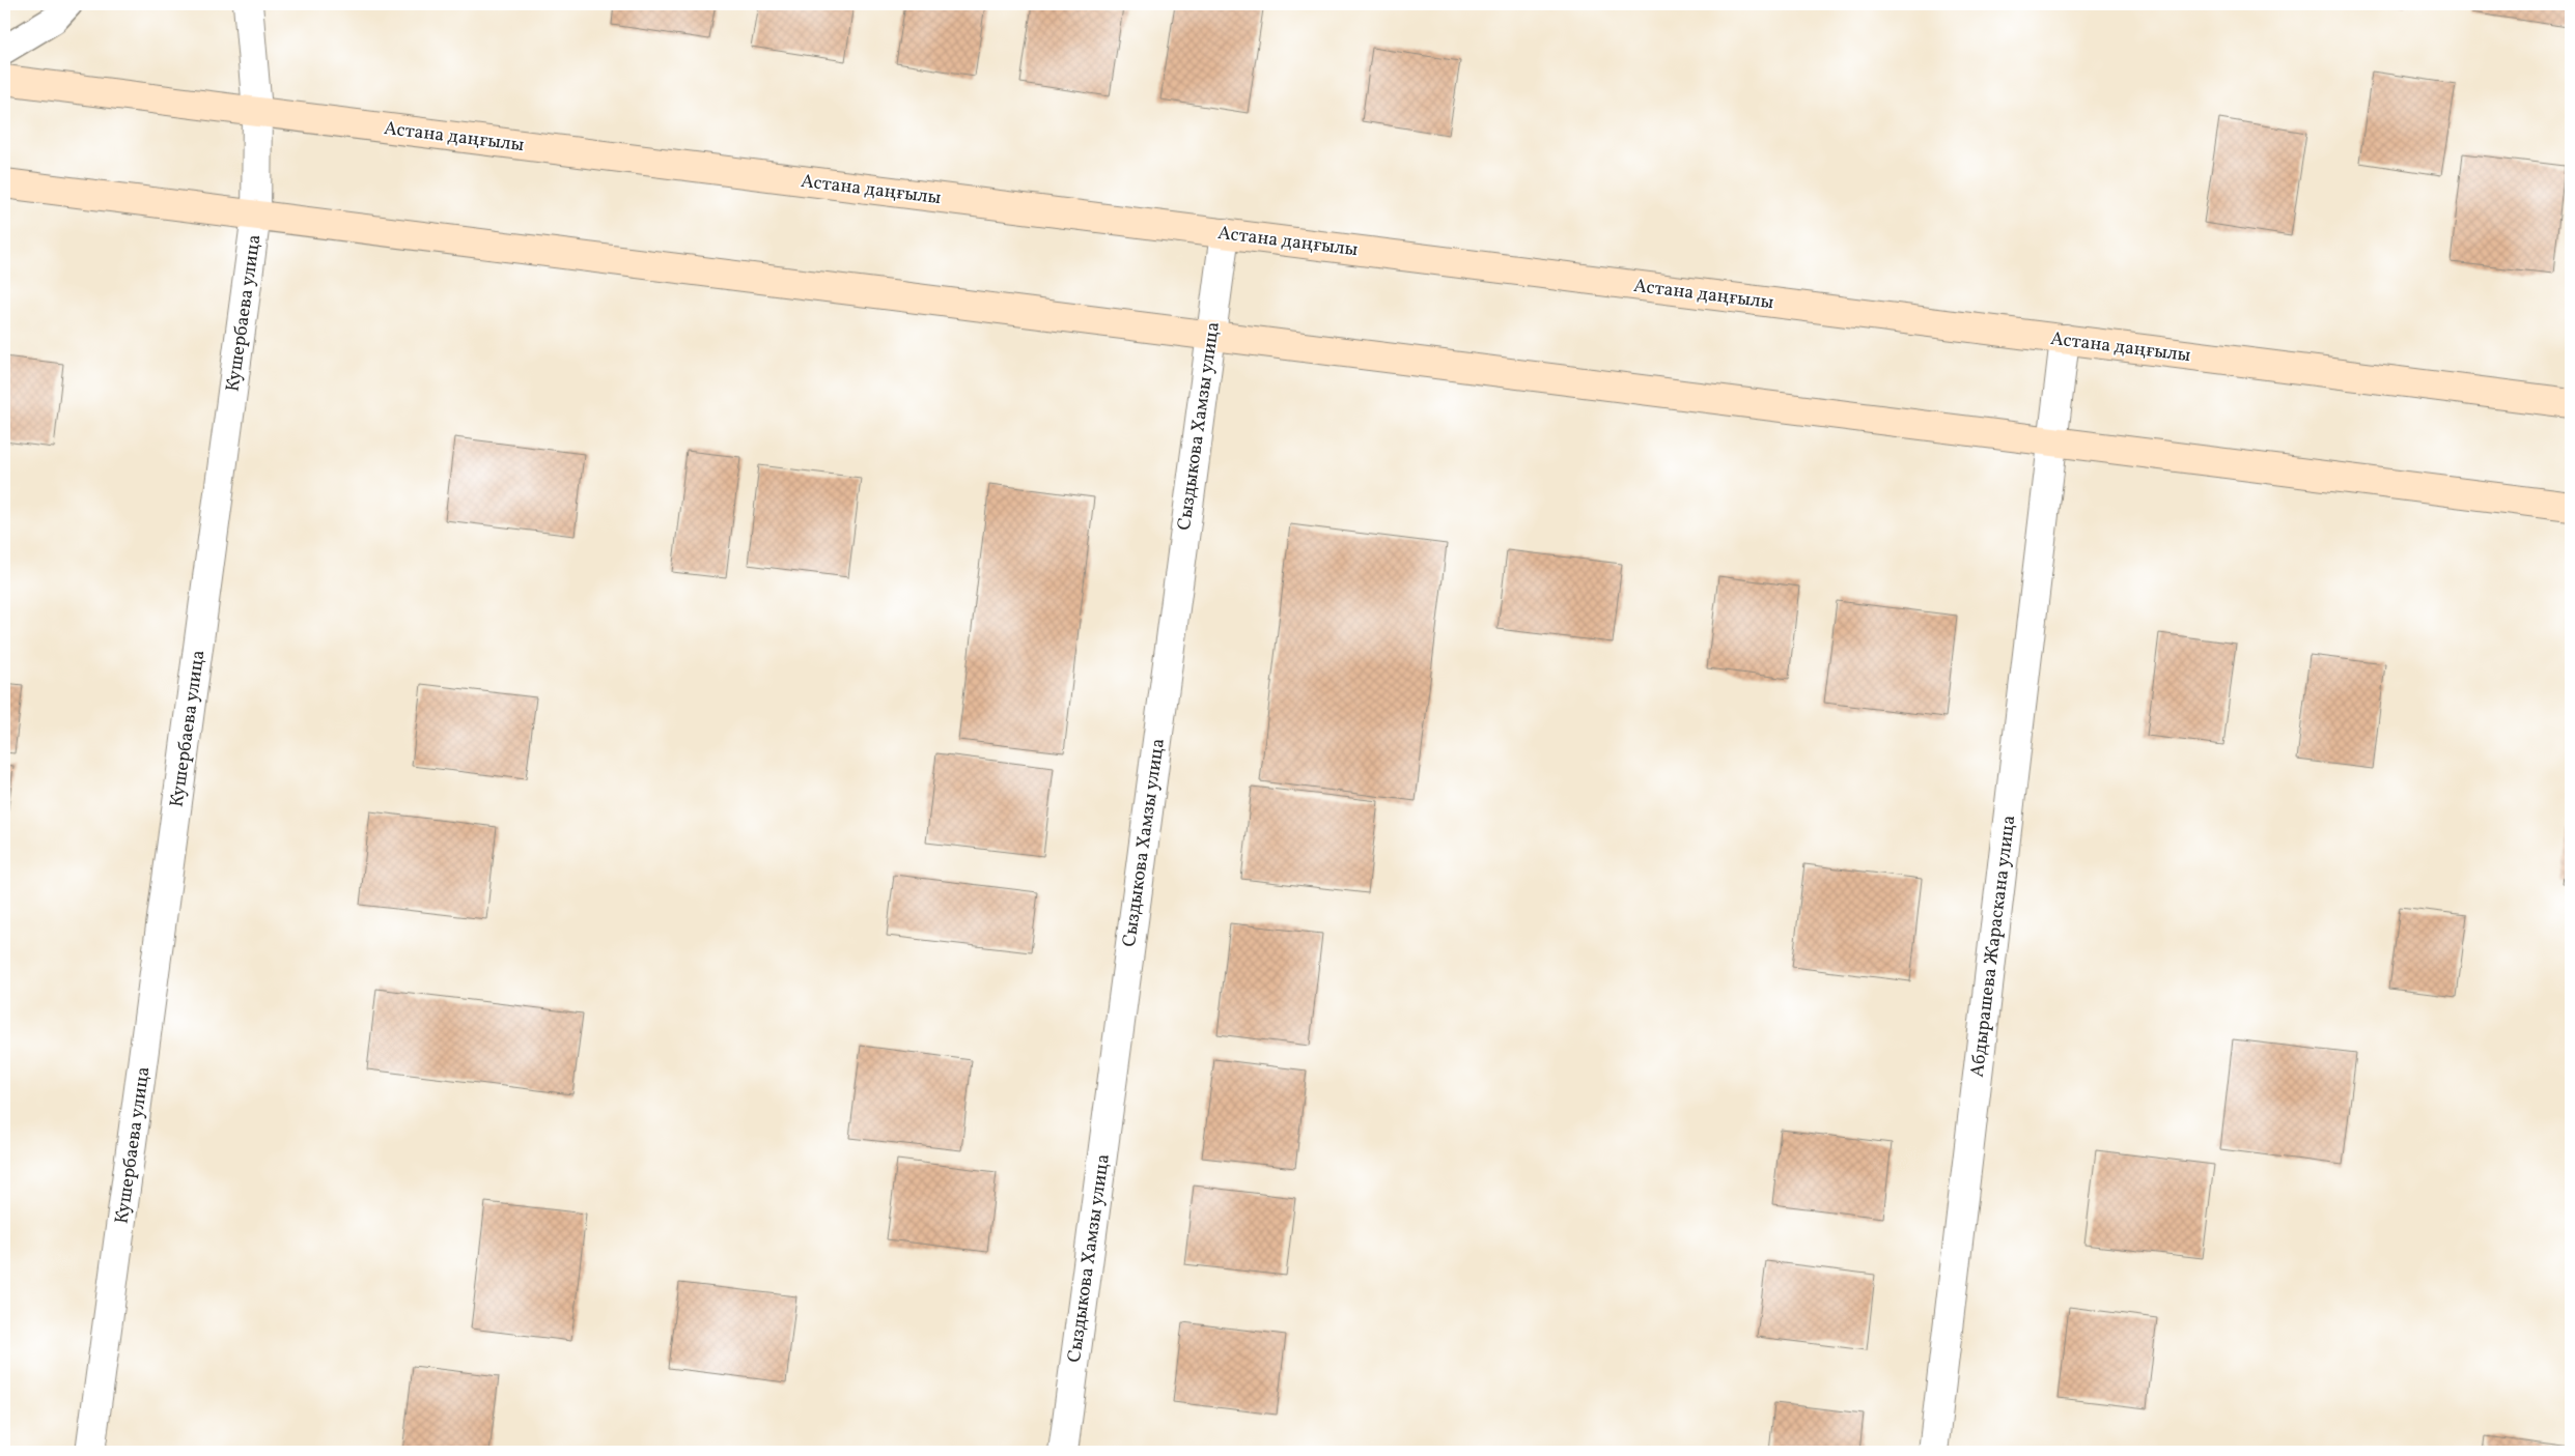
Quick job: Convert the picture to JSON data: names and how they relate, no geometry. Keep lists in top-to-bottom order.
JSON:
{
  "streets": {
    "street": [
      "Астана даңғылы",
      "Кушербаева улица",
      "Сыздыкова Хамзы улица",
      "Абдырашева Жараскана улица"
    ]
  },
  "crossings": [
    ["Астана даңғылы", "Кушербаева улица"],
    ["Астана даңғылы", "Сыздыкова Хамзы улица"],
    ["Астана даңғылы", "Абдырашева Жараскана улица"]
  ]
}
